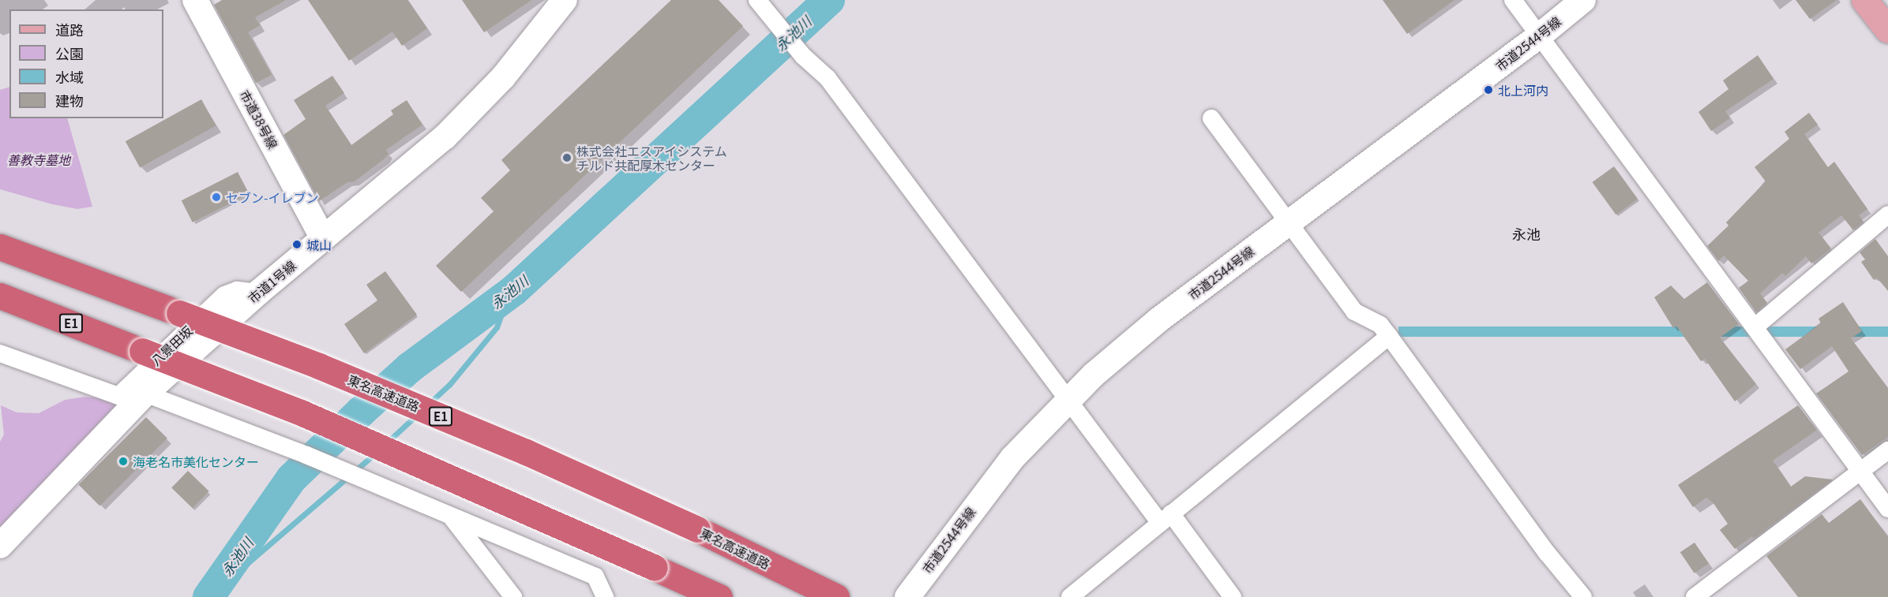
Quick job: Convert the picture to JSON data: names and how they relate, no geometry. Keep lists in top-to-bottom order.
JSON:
{
  "streets": {
    "highway": ["E1", "東名高速道路"],
    "street": [
      "市道2544号線",
      "市道38号線",
      "市道1号線",
      "八景田坂"
    ]
  },
  "crossings": [
    ["市道38号線", "市道1号線"],
    ["市道1号線", "八景田坂"]
  ],
  "districts": ["永池"],
  "water": ["永池川"],
  "parks": ["善教寺墓地"],
  "places": [
    "北上河内",
    "株式会社エスアイシステム チルド共配厚木センター",
    "セブン-イレブン",
    "城山",
    "海老名市美化センター"
  ],
  "legend": [
    "道路",
    "公園",
    "水域",
    "建物"
  ]
}
